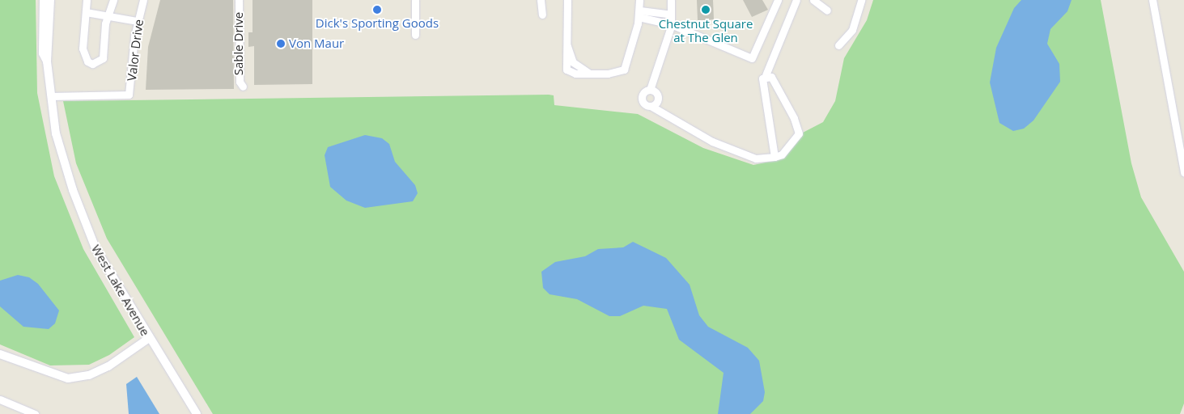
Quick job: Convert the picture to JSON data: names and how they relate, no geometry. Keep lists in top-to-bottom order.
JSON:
{
  "streets": {
    "street": ["Sable Drive", "Valor Drive", "West Lake Avenue"]
  },
  "crossings": [
    ["Valor Drive", "West Lake Avenue"]
  ],
  "places": ["Dick's Sporting Goods", "Chestnut Square at The Glen", "Von Maur"]
}
